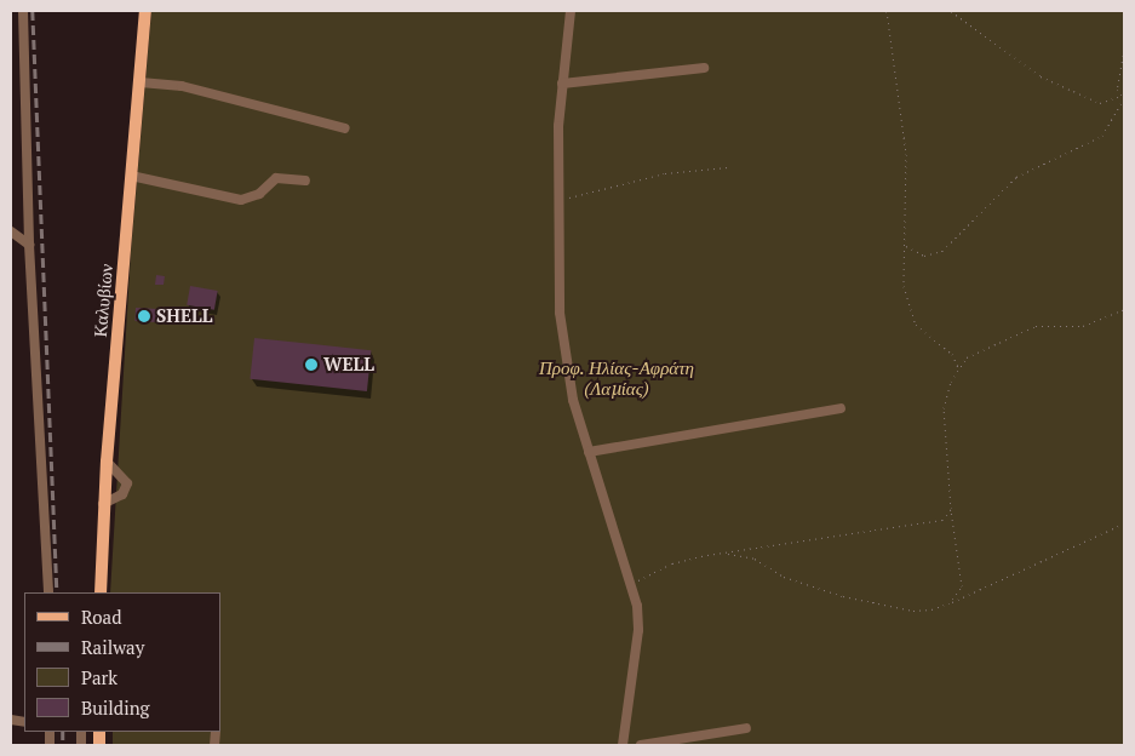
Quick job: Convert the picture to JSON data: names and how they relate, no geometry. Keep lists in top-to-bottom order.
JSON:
{
  "streets": {
    "main road": ["Καλυβίων"]
  },
  "parks": ["Προφ. Ηλίας-Αφράτη (Λαμίας)"],
  "places": ["SHELL", "WELL"],
  "legend": [
    "Road",
    "Railway",
    "Park",
    "Building"
  ]
}
